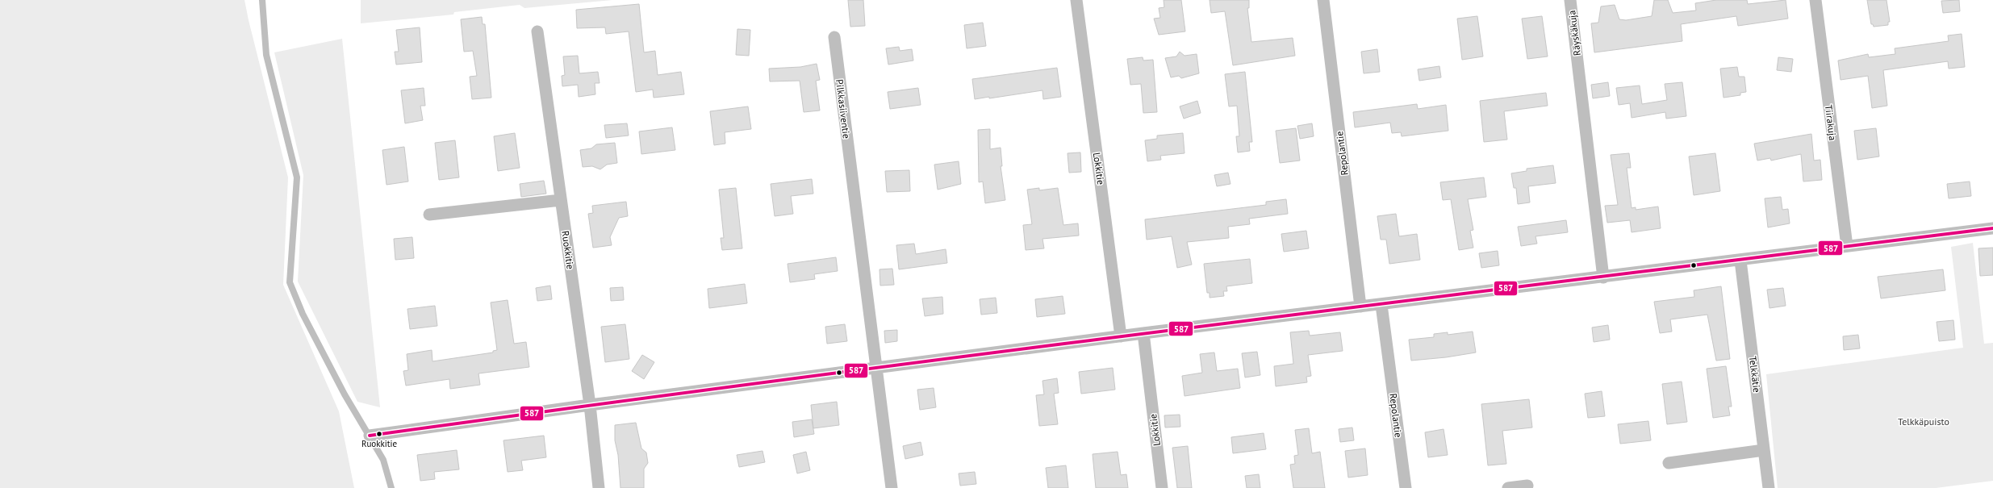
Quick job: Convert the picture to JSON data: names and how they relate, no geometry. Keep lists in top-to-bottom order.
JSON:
{
  "streets": {
    "street": [
      "Räyskäkuja",
      "Pilkkasiiventie",
      "Tiirakuja",
      "Repolantie",
      "Lokkitie",
      "Ruokkitie",
      "Telkkätie"
    ]
  },
  "parks": ["Telkkäpuisto"],
  "places": ["Ruokkitie"],
  "lines": ["transit line 587"]
}
